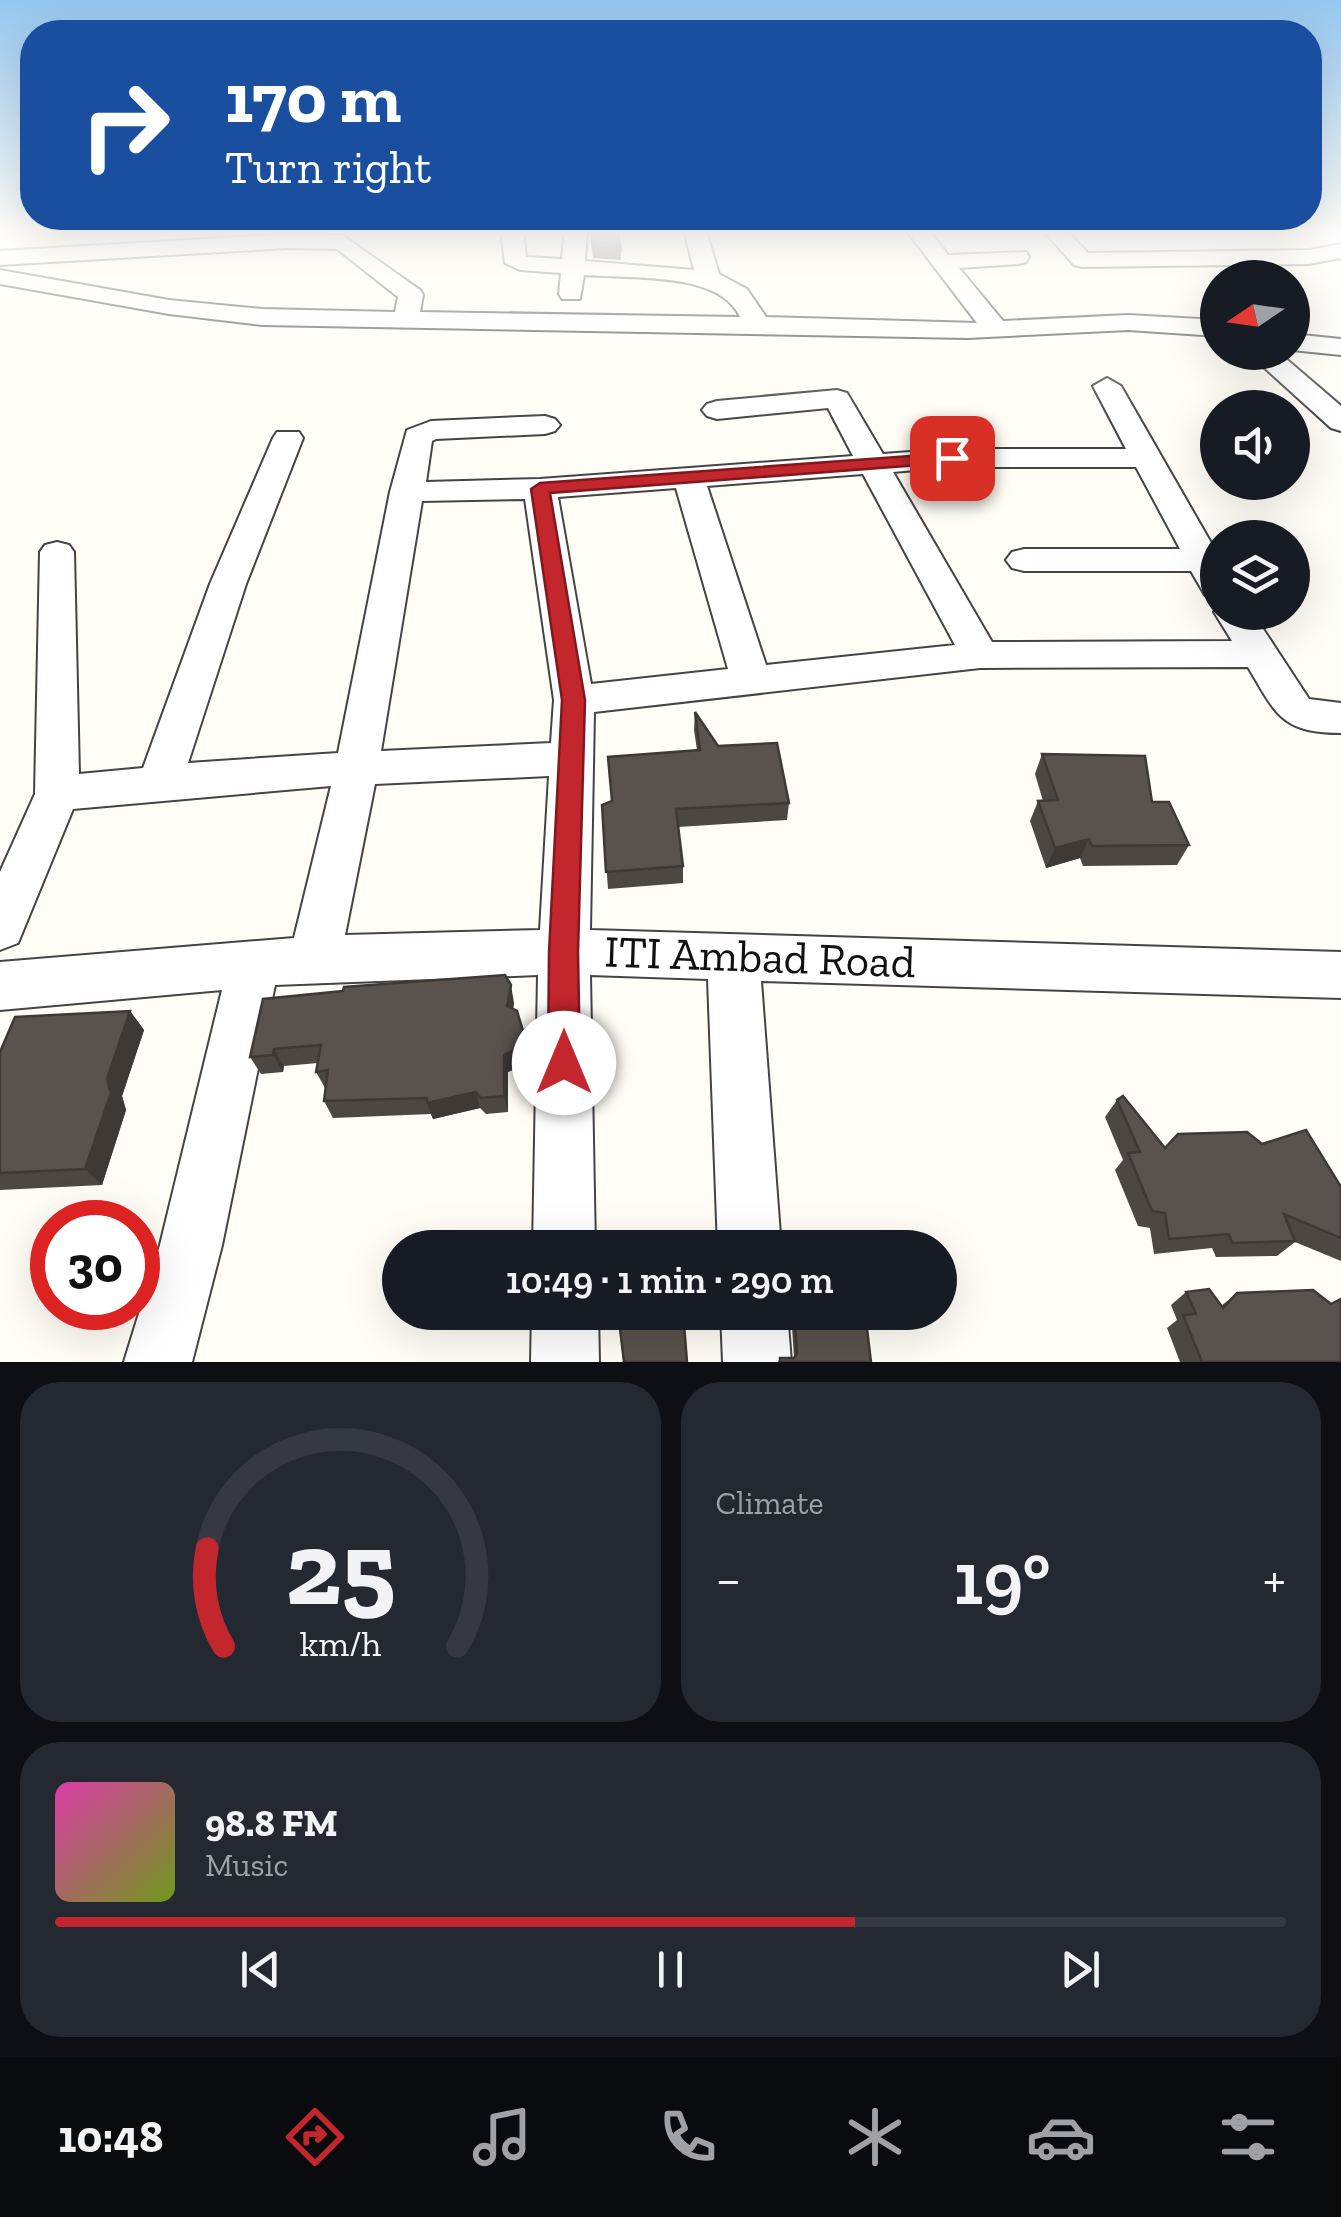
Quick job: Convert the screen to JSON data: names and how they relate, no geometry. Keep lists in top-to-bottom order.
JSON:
{
  "streets": {
    "street": ["ITI Ambad Road"]
  },
  "north": "left",
  "page": {
    "turn": ["170 m", "Turn right"],
    "limit": "30",
    "trip": "10:49 · 1 min · 290 m",
    "tile": "Climate",
    "heat": ["−", "19°", "+"],
    "song": ["98.8 FM", "Music"],
    "tabs": "10:48",
    "gauge": ["25", "km/h"]
  }
}
